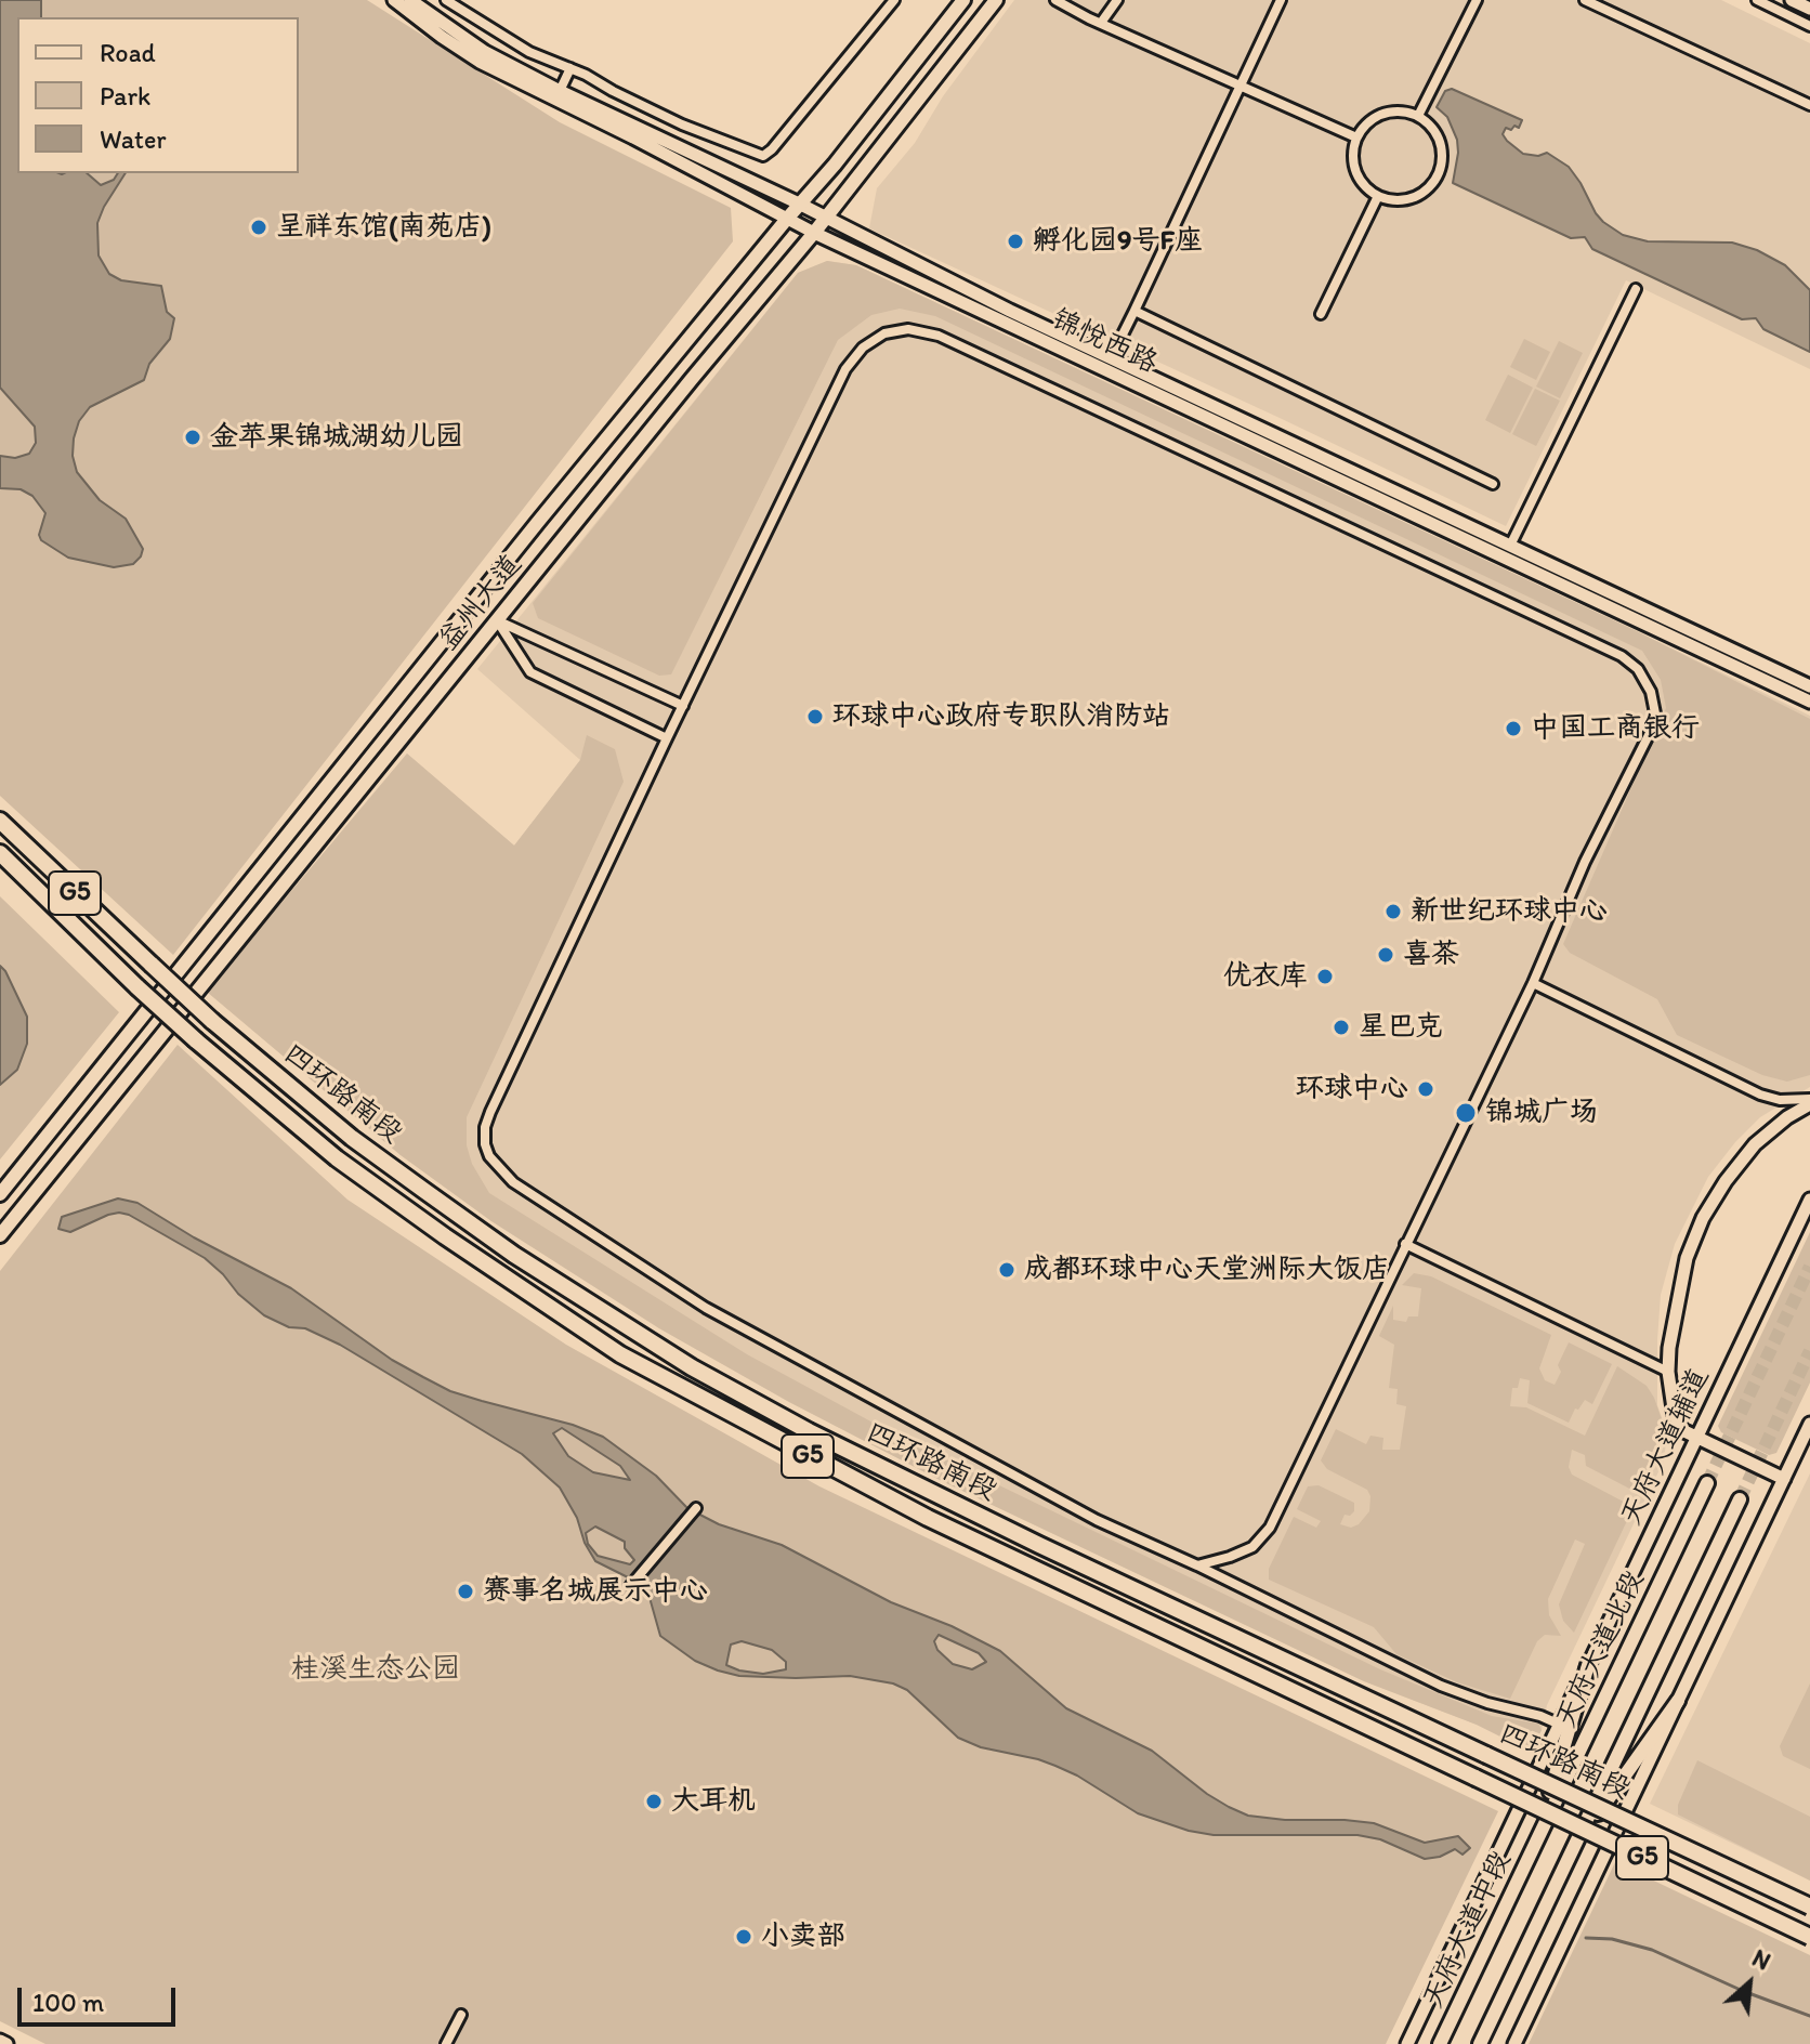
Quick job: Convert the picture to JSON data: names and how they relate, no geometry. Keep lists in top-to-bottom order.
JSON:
{
  "streets": {
    "highway": ["G5", "四环路南段"],
    "main road": [
      "锦悦西路",
      "益州大道",
      "天府大道辅道",
      "天府大道北段",
      "天府大道中段"
    ]
  },
  "crossings": [
    ["锦悦西路", "益州大道"],
    ["天府大道北段", "天府大道中段"]
  ],
  "parks": ["桂溪生态公园"],
  "places": [
    "呈祥东馆(南苑店)",
    "孵化园9号F座",
    "金苹果锦城湖幼儿园",
    "环球中心政府专职队消防站",
    "中国工商银行",
    "新世纪环球中心",
    "喜茶",
    "优衣库",
    "星巴克",
    "环球中心",
    "锦城广场",
    "成都环球中心天堂洲际大饭店",
    "赛事名城展示中心",
    "大耳机",
    "小卖部"
  ],
  "legend": ["Road", "Park", "Water"],
  "scale_bar": "100 m",
  "north": "top right"
}
